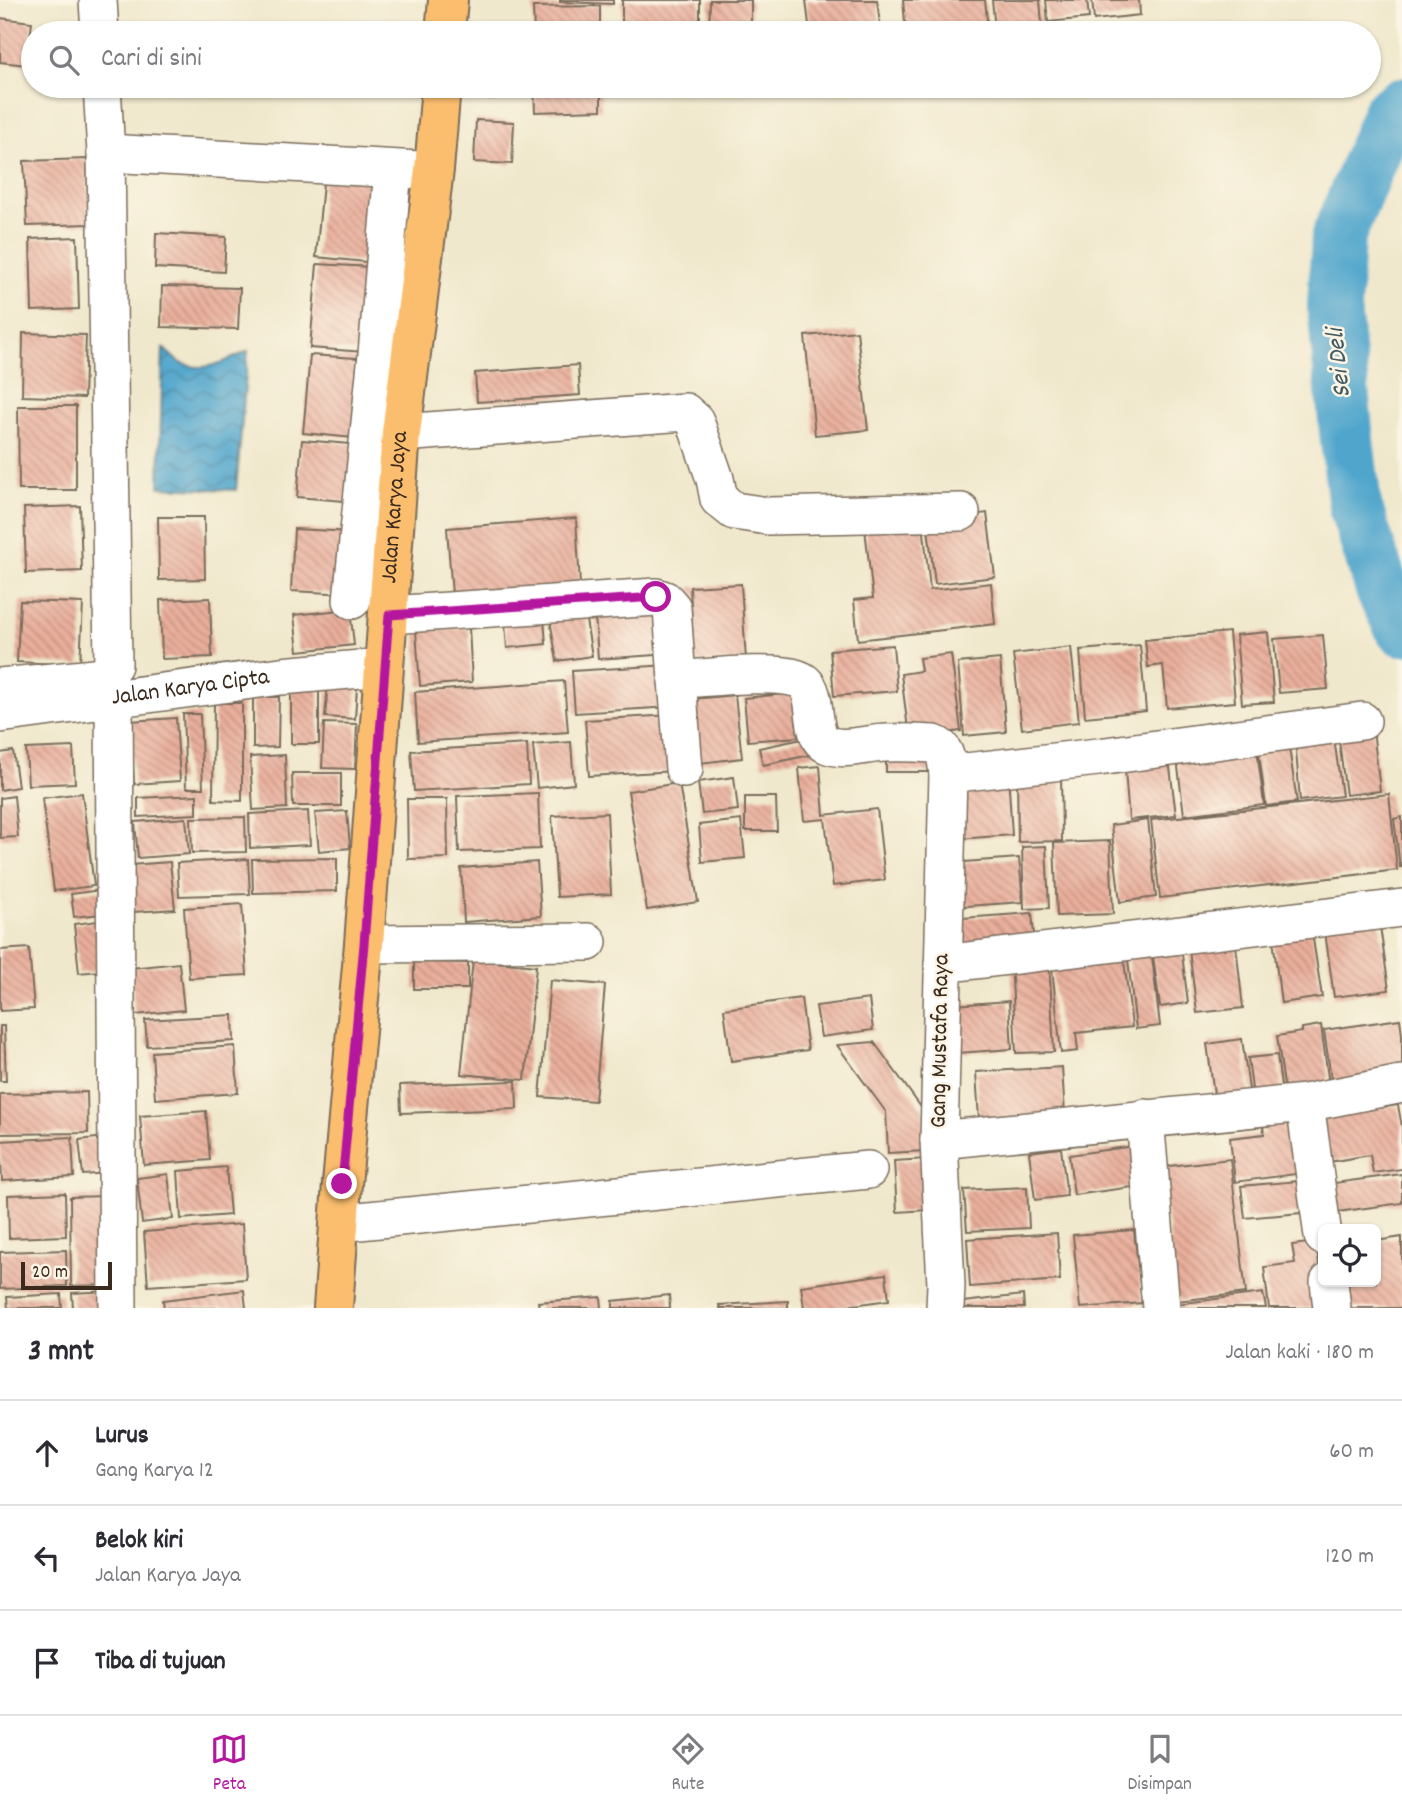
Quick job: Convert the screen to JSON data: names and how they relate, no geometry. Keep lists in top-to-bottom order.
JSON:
{
  "streets": {
    "main road": ["Jalan Karya Jaya"],
    "street": ["Jalan Karya Cipta", "Gang Mustafa Raya"]
  },
  "crossings": [
    ["Jalan Karya Jaya", "Jalan Karya Cipta"]
  ],
  "water": ["Sei Deli"],
  "scale_bar": "20 m",
  "page": {
    "search": "Cari di sini",
    "scale": "20 m",
    "heading": ["3 mnt", "Jalan kaki · 180 m"],
    "list": [
      ["Lurus", "Gang Karya 12", "60 m"],
      ["Belok kiri", "Jalan Karya Jaya", "120 m"],
      "Tiba di tujuan"
    ],
    "nav": ["Peta", "Rute", "Disimpan"]
  }
}
